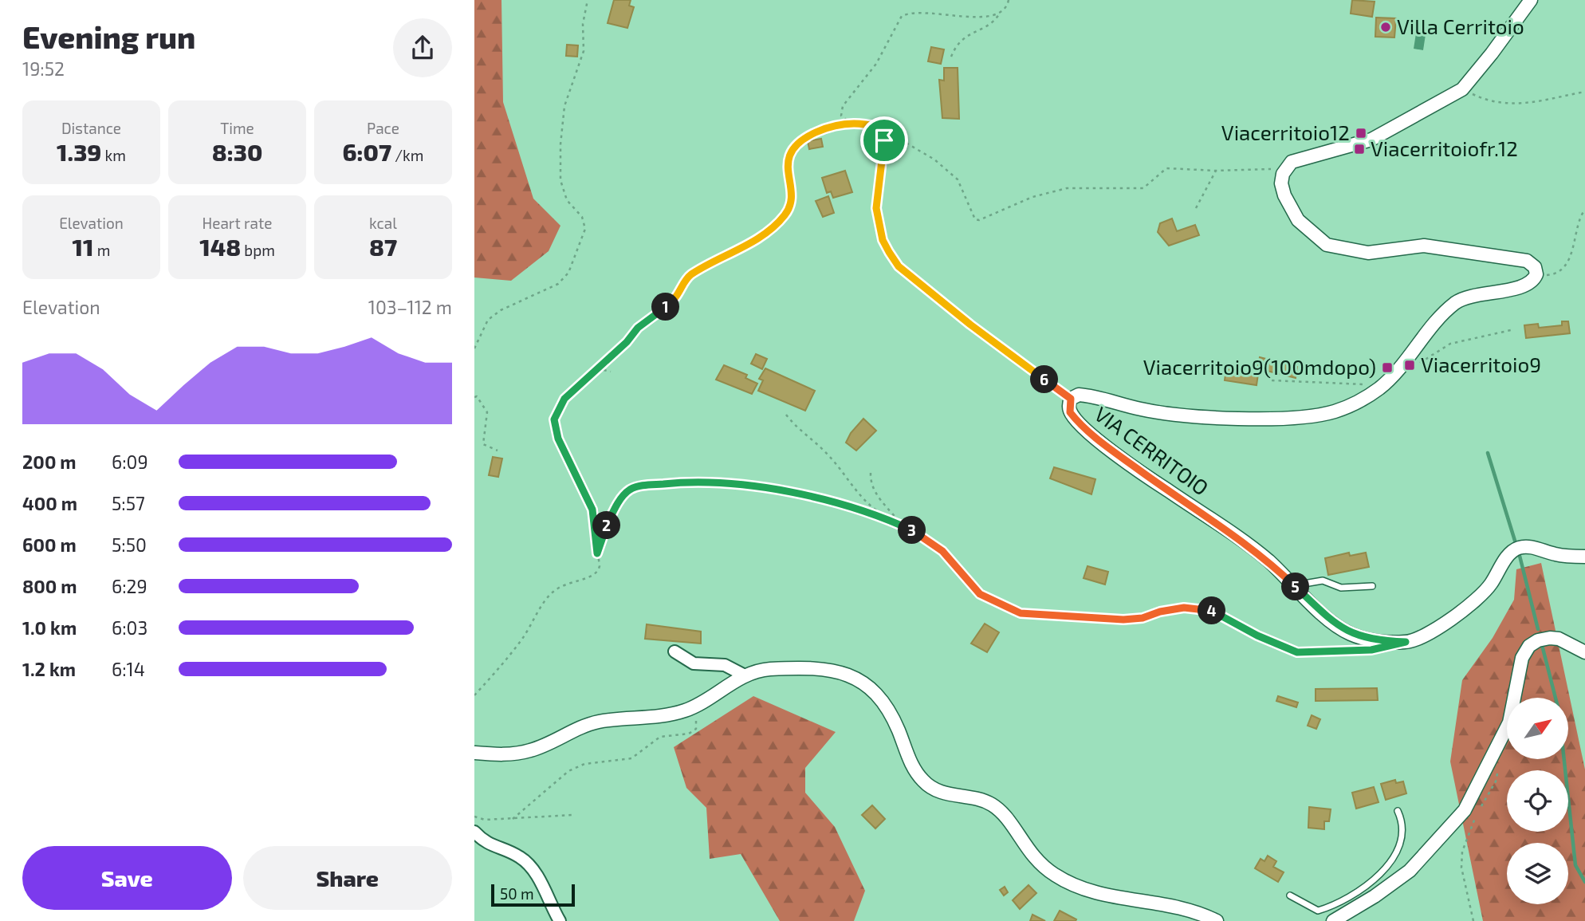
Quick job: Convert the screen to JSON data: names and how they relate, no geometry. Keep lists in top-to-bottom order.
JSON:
{
  "streets": {
    "street": ["VIA CERRITOIO"]
  },
  "places": {
    "other": ["Villa Cerritoio"],
    "transit": [
      "Viacerritoio12",
      "Viacerritoiofr.12",
      "Viacerritoio9",
      "Viacerritoio9(100mdopo)"
    ]
  },
  "scale_bar": "50 m",
  "north": "top right",
  "page": {
    "heading": ["Evening run", "19:52"],
    "stats": [
      ["Distance", "1.39 km"],
      ["Time", "8:30"],
      ["Pace", "6:07 /km"],
      ["Elevation", "11 m"],
      ["Heart rate", "148 bpm"],
      ["kcal", "87"]
    ],
    "chart": ["Elevation", "103–112 m"],
    "pins": [
      "1",
      "6",
      "2",
      "3",
      "5",
      "4"
    ],
    "list": [
      {
        "name": "200 m",
        "note": "6:09"
      },
      {
        "name": "400 m",
        "note": "5:57"
      },
      {
        "name": "600 m",
        "note": "5:50"
      },
      {
        "name": "800 m",
        "note": "6:29"
      },
      {
        "name": "1.0 km",
        "note": "6:03"
      },
      {
        "name": "1.2 km",
        "note": "6:14"
      }
    ],
    "buttons": ["Save", "Share"],
    "scale": "50 m"
  }
}
